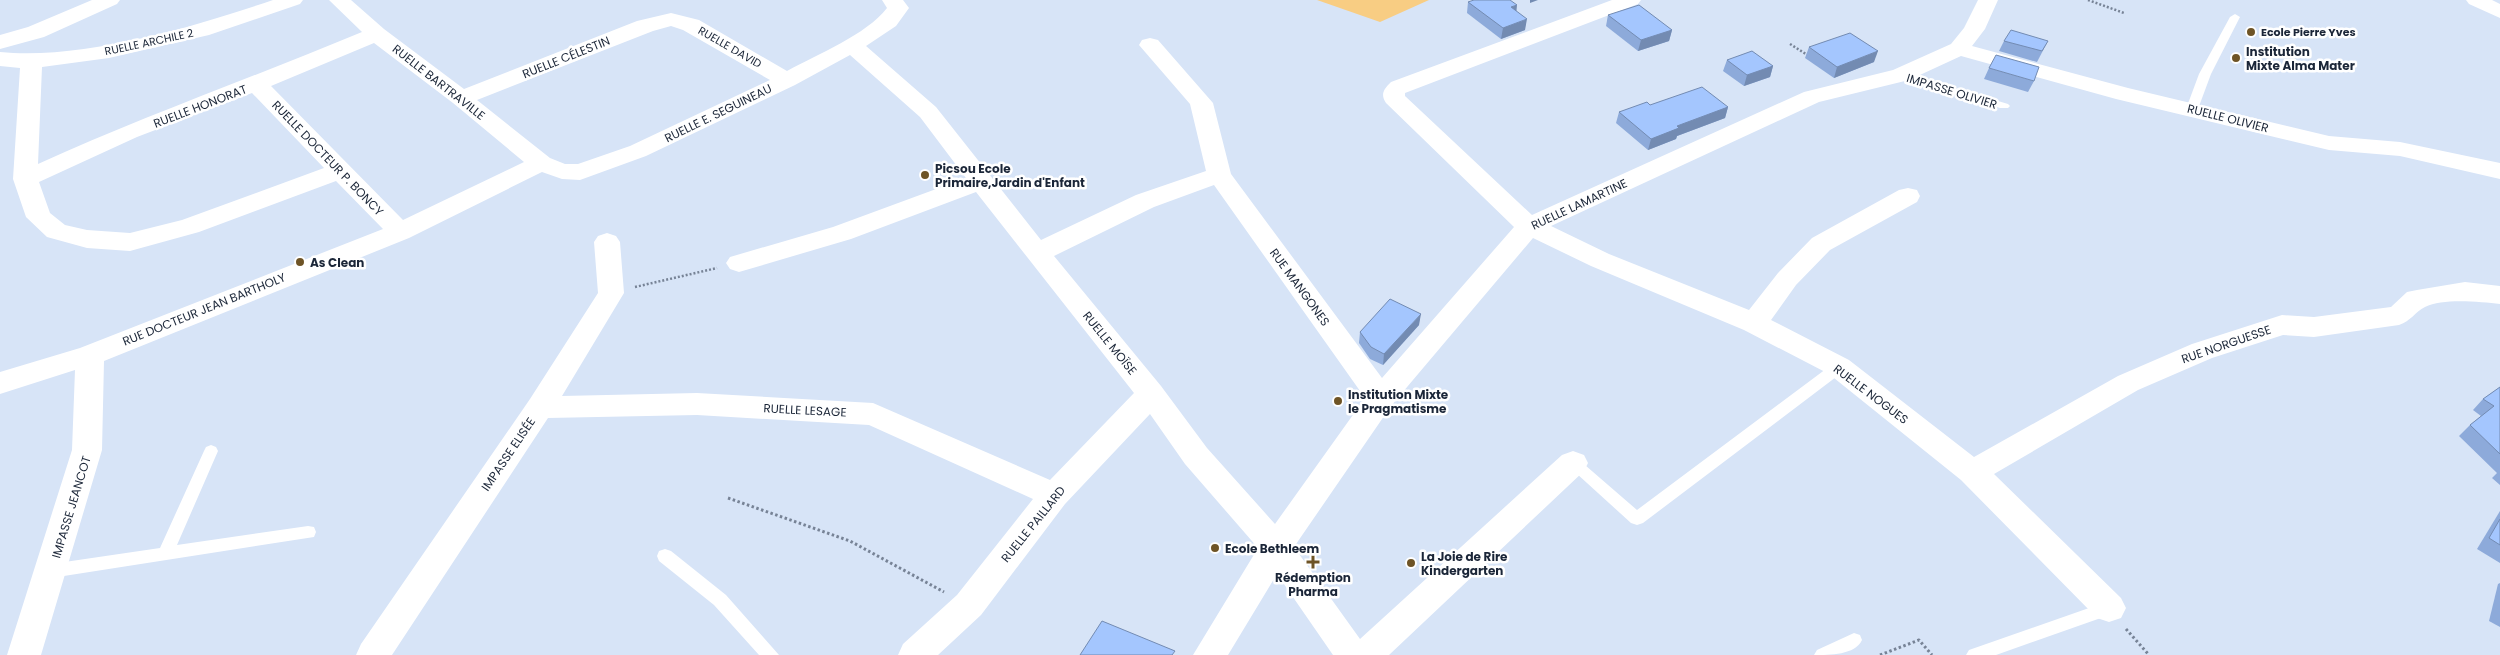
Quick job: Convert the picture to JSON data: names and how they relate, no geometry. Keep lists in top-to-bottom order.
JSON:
{
  "streets": {
    "street": [
      "RUELLE ARCHILE 2",
      "RUELLE DAVID",
      "RUELLE CÉLESTIN",
      "RUELLE BARTRAVILLE",
      "RUELLE HONORAT",
      "RUELLE E. SEGUINEAU",
      "RUELLE OLIVIER",
      "RUELLE DOCTEUR P. BONCY",
      "RUELLE LAMARTINE",
      "RUE MANGONES",
      "RUE DOCTEUR JEAN BARTHOLY",
      "RUELLE MOÏSE",
      "RUE NORGUESSE",
      "RUELLE NOGUES",
      "RUELLE LESAGE",
      "IMPASSE ELISÉE",
      "IMPASSE JEANCOT",
      "RUELLE PAILLARD"
    ],
    "lane": ["IMPASSE OLIVIER"]
  },
  "crossings": [
    ["RUELLE DAVID", "RUELLE CÉLESTIN"],
    ["RUELLE DAVID", "RUELLE E. SEGUINEAU"],
    ["RUELLE CÉLESTIN", "RUELLE BARTRAVILLE"],
    ["RUELLE BARTRAVILLE", "RUELLE HONORAT"],
    ["RUELLE BARTRAVILLE", "RUELLE E. SEGUINEAU"],
    ["RUELLE BARTRAVILLE", "RUE DOCTEUR JEAN BARTHOLY"],
    ["IMPASSE OLIVIER", "RUELLE LAMARTINE"],
    ["RUELLE HONORAT", "RUELLE DOCTEUR P. BONCY"],
    ["RUELLE E. SEGUINEAU", "RUELLE MOÏSE"],
    ["RUELLE OLIVIER", "RUELLE LAMARTINE"],
    ["RUELLE DOCTEUR P. BONCY", "RUE DOCTEUR JEAN BARTHOLY"],
    ["RUELLE LAMARTINE", "RUE MANGONES"],
    ["RUELLE LAMARTINE", "RUELLE MOÏSE"],
    ["RUELLE LAMARTINE", "RUELLE NOGUES"],
    ["RUE DOCTEUR JEAN BARTHOLY", "IMPASSE JEANCOT"],
    ["RUELLE MOÏSE", "RUELLE PAILLARD"],
    ["RUE NORGUESSE", "RUELLE NOGUES"],
    ["RUELLE LESAGE", "IMPASSE ELISÉE"],
    ["RUELLE LESAGE", "RUELLE PAILLARD"]
  ],
  "places": {
    "other": [
      "Ecole Pierre Yves",
      "Institution Mixte Alma Mater",
      "Picsou Ecole Primaire,Jardin d'Enfant",
      "As Clean",
      "Institution Mixte le Pragmatisme",
      "Ecole Bethleem",
      "La Joie de Rire Kindergarten"
    ],
    "health": ["Rédemption Pharma"]
  }
}
